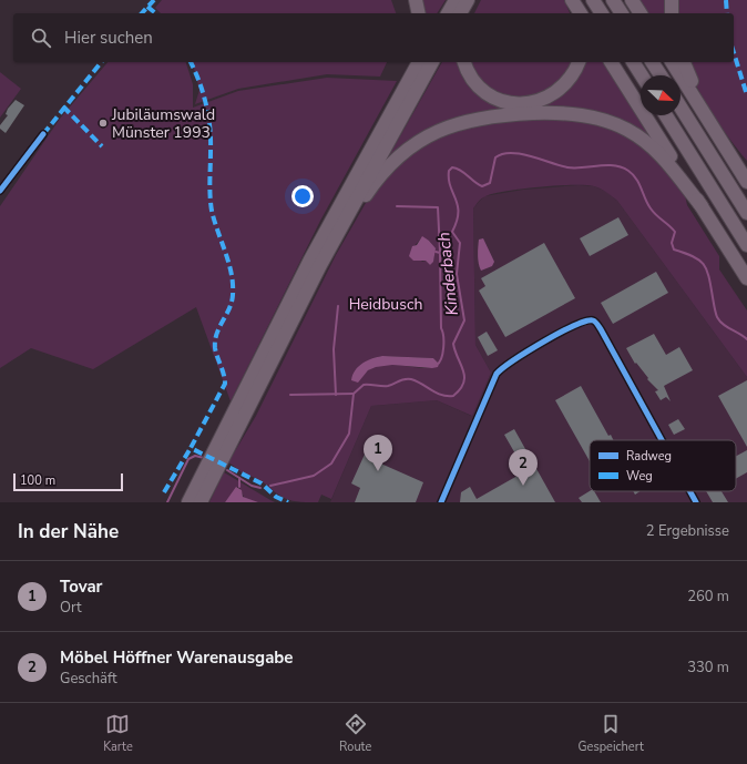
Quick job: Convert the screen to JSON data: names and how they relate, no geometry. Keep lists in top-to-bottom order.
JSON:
{
  "water": ["Kinderbach"],
  "parks": ["Heidbusch"],
  "places": ["Jubiläumswald Münster 1993"],
  "legend": ["Radweg", "Weg"],
  "scale_bar": "100 m",
  "north": "bottom right",
  "page": {
    "search": "Hier suchen",
    "pins": ["1", "2"],
    "scale": "100 m",
    "heading": ["In der Nähe", "2 Ergebnisse"],
    "list": [
      {
        "mark": "1",
        "name": "Tovar",
        "note": "Ort",
        "value": "260 m"
      },
      {
        "mark": "2",
        "name": "Möbel Höffner Warenausgabe",
        "note": "Geschäft",
        "value": "330 m"
      }
    ],
    "nav": ["Karte", "Route", "Gespeichert"]
  }
}
